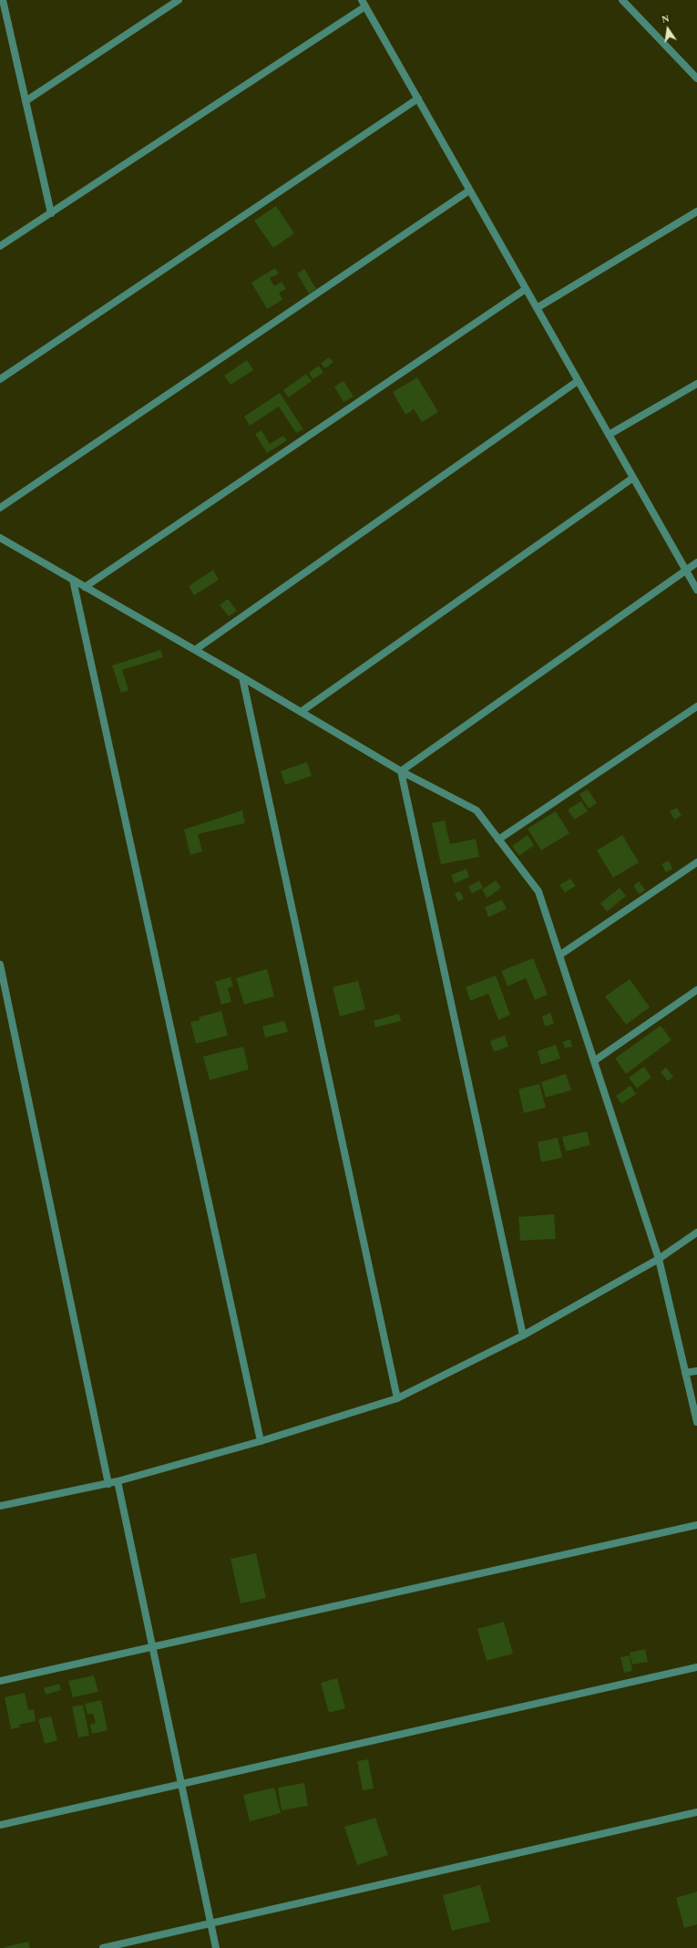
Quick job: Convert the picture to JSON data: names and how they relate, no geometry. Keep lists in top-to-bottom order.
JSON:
{
  "north": "top"
}
